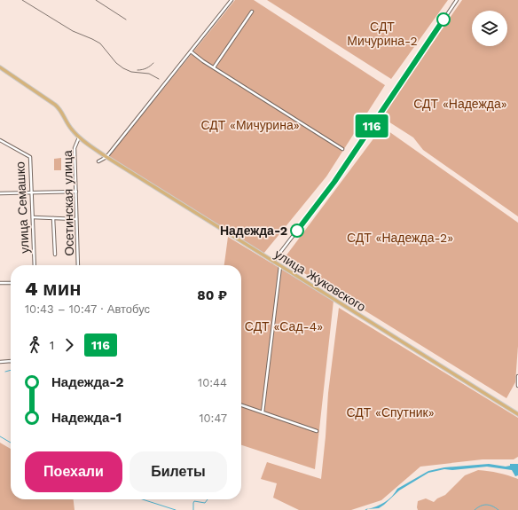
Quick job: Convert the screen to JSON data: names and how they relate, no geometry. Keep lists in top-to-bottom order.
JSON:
{
  "streets": {
    "main road": ["улица Жуковского"],
    "street": ["Осетинская улица", "улица Семашко"]
  },
  "crossings": [
    ["Осетинская улица", "улица Жуковского"]
  ],
  "parks": [
    "СДТ Мичурина-2",
    "СДТ «Надежда»",
    "СДТ «Мичурина»",
    "СДТ «Надежда-2»",
    "СДТ «Сад-4»",
    "СДТ «Спутник»"
  ],
  "places": ["Надежда-2"],
  "lines": ["bus line 116"],
  "page": {
    "on_map": "116",
    "heading": ["4 мин", "10:43 – 10:47 · Автобус", "80 ₽"],
    "legs": ["1", "116"],
    "list": [
      {
        "name": "Надежда-2",
        "value": "10:44"
      },
      {
        "name": "Надежда-1",
        "value": "10:47"
      }
    ],
    "buttons": ["Поехали", "Билеты"]
  }
}
